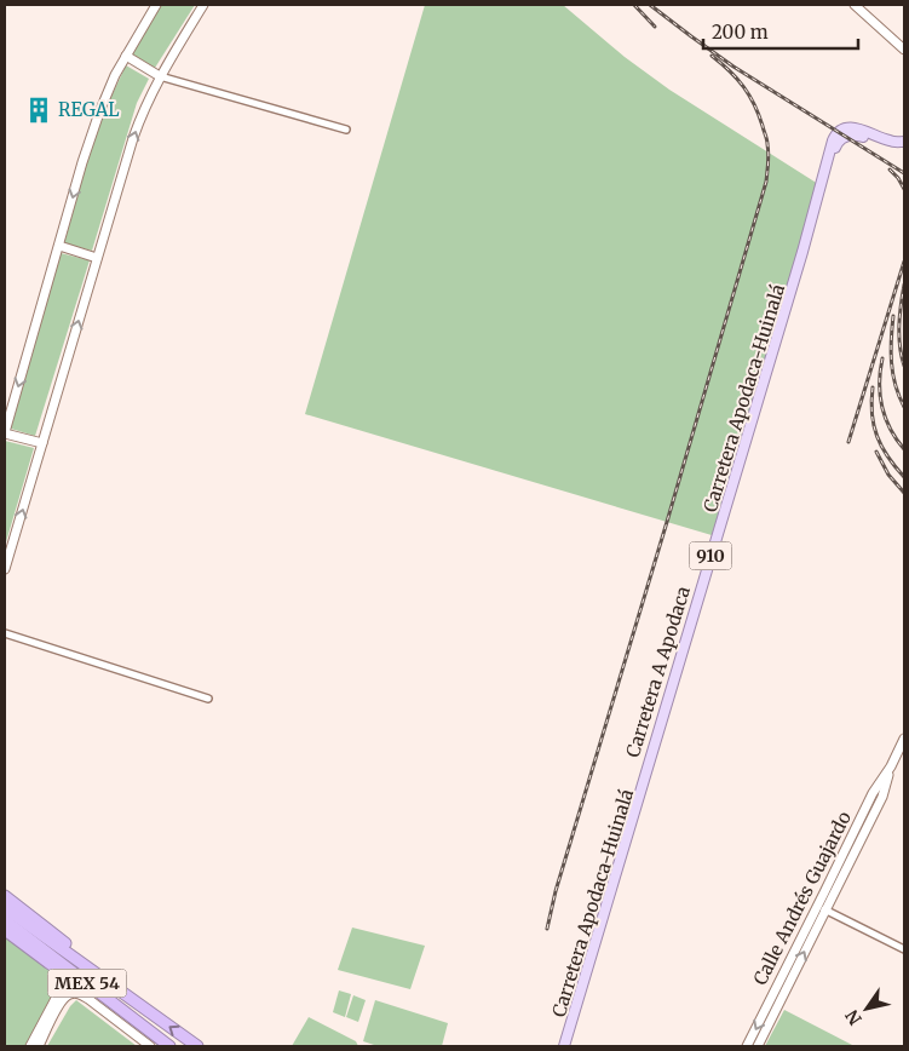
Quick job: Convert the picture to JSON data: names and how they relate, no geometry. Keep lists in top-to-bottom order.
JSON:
{
  "streets": {
    "highway": ["MEX 54"],
    "main road": ["Carretera Apodaca-Huinalá", "910"],
    "street": ["Calle Andrés Guajardo"]
  },
  "places": {
    "building": ["REGAL"]
  },
  "scale_bar": "200 m",
  "north": "bottom left"
}
